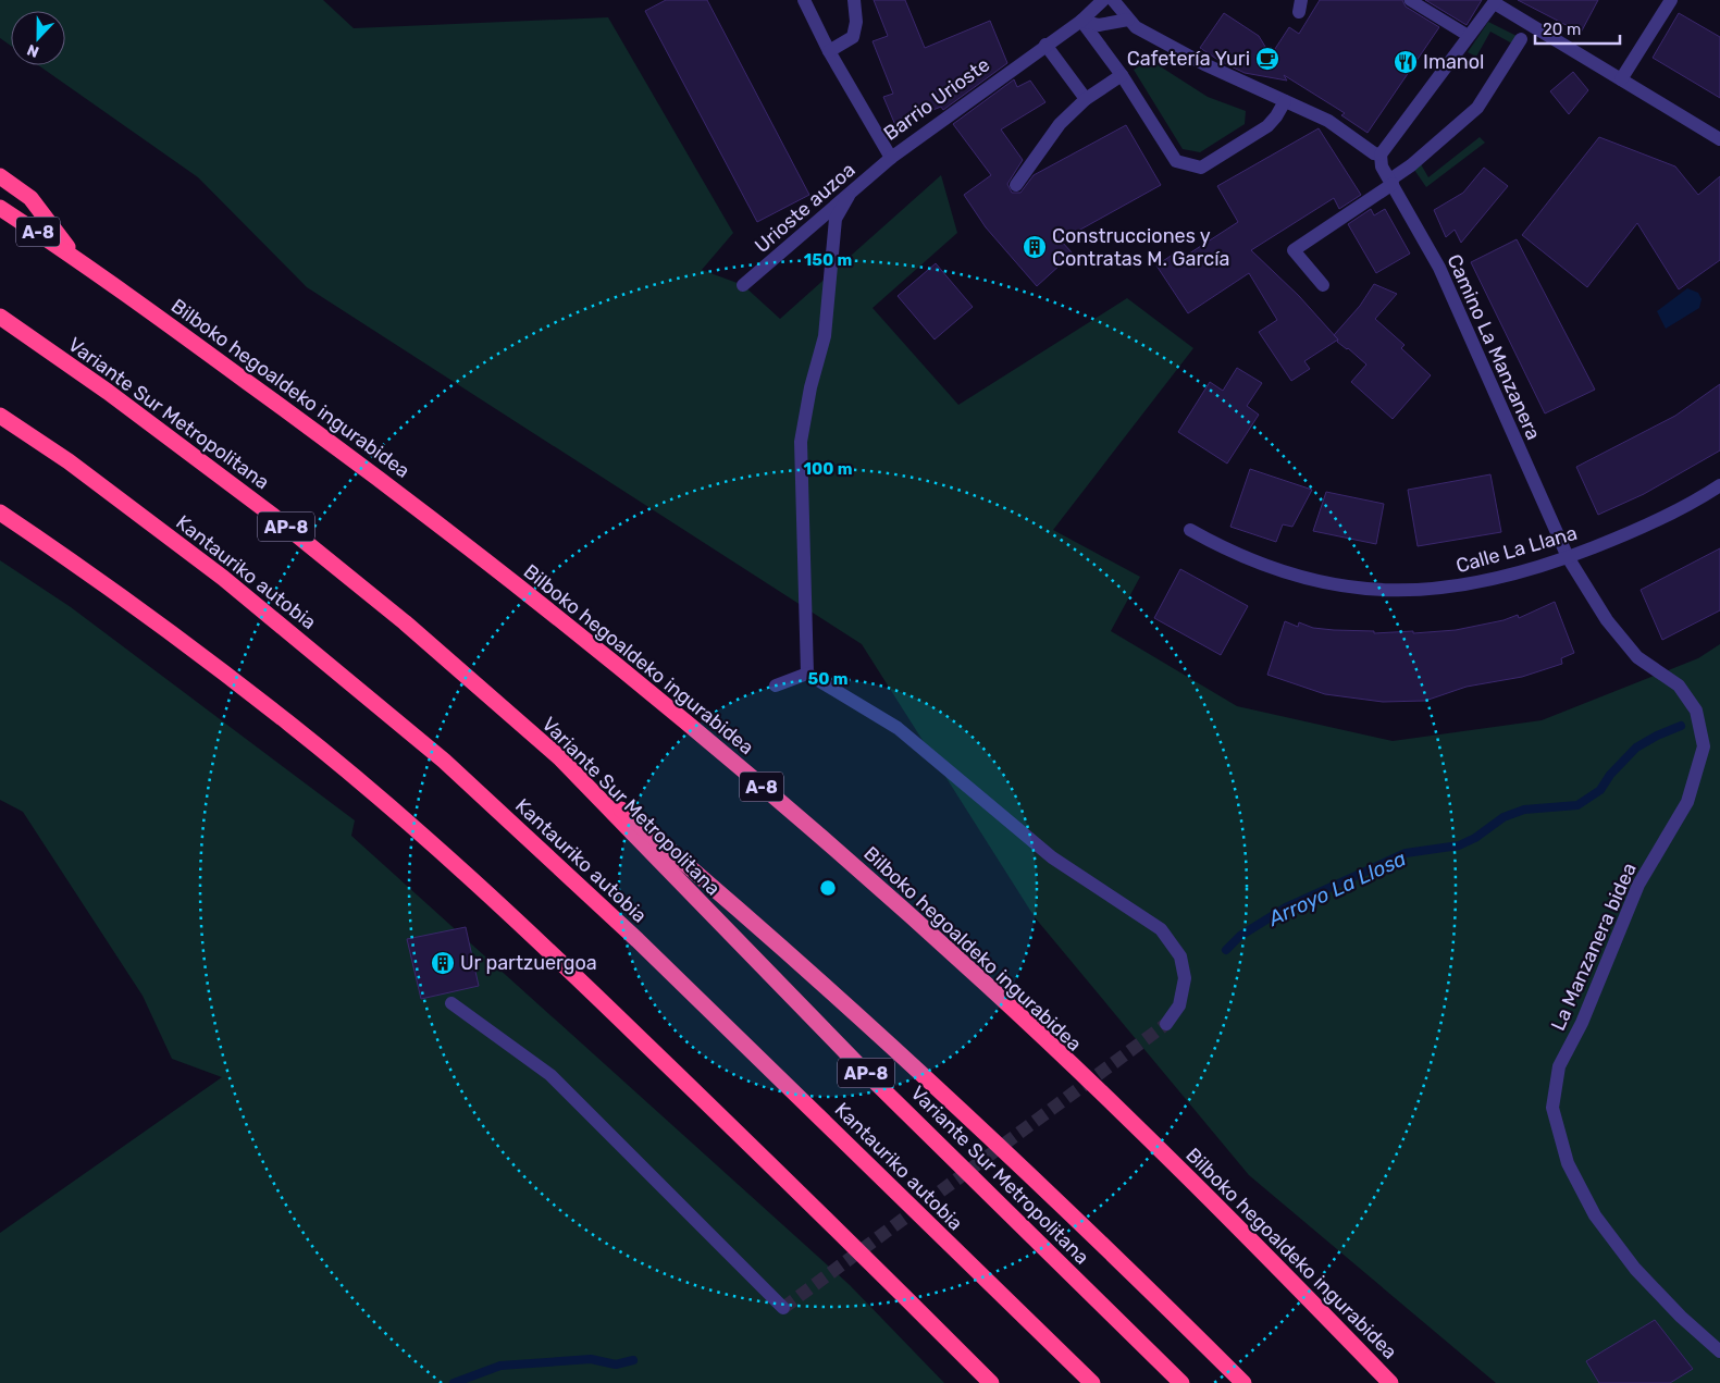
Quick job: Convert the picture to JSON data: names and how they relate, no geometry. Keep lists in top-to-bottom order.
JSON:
{
  "streets": {
    "highway": [
      "A-8",
      "Bilboko hegoaldeko ingurabidea",
      "Variante Sur Metropolitana",
      "AP-8",
      "Kantauriko autobia"
    ],
    "street": [
      "Barrio Urioste",
      "Urioste auzoa",
      "Camino La Manzanera",
      "Calle La Llana",
      "La Manzanera bidea"
    ]
  },
  "crossings": [
    ["Barrio Urioste", "Urioste auzoa"],
    ["Camino La Manzanera", "Calle La Llana"],
    ["Camino La Manzanera", "La Manzanera bidea"],
    ["Calle La Llana", "La Manzanera bidea"]
  ],
  "water": ["Arroyo La Llosa"],
  "places": {
    "cafe": ["Cafetería Yuri"],
    "restaurant": ["Imanol"],
    "building": ["Construcciones y Contratas M. García", "Ur partzuergoa"]
  },
  "scale_bar": "20 m",
  "north": "bottom",
  "rings": ["150 m", "100 m", "50 m"]
}
